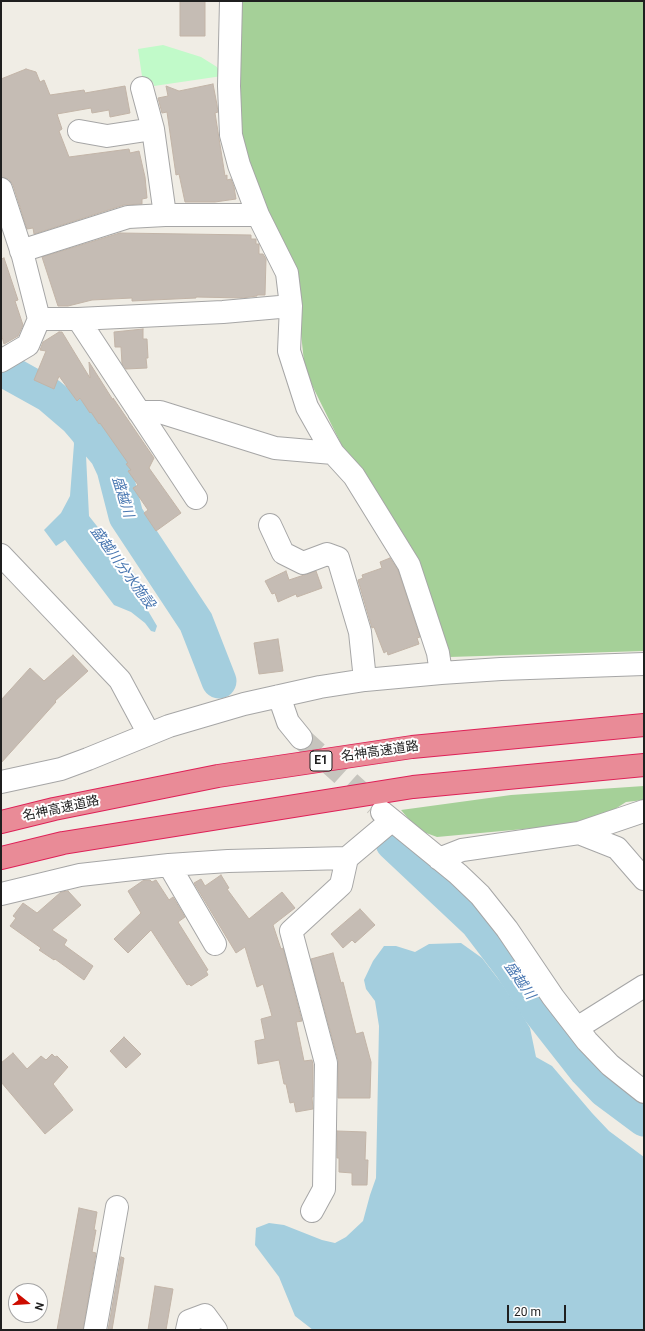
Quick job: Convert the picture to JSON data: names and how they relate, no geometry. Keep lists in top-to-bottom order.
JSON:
{
  "streets": {
    "highway": ["名神高速道路", "E1"]
  },
  "water": ["盛越川", "盛越川分水施設"],
  "scale_bar": "20 m",
  "north": "right"
}
